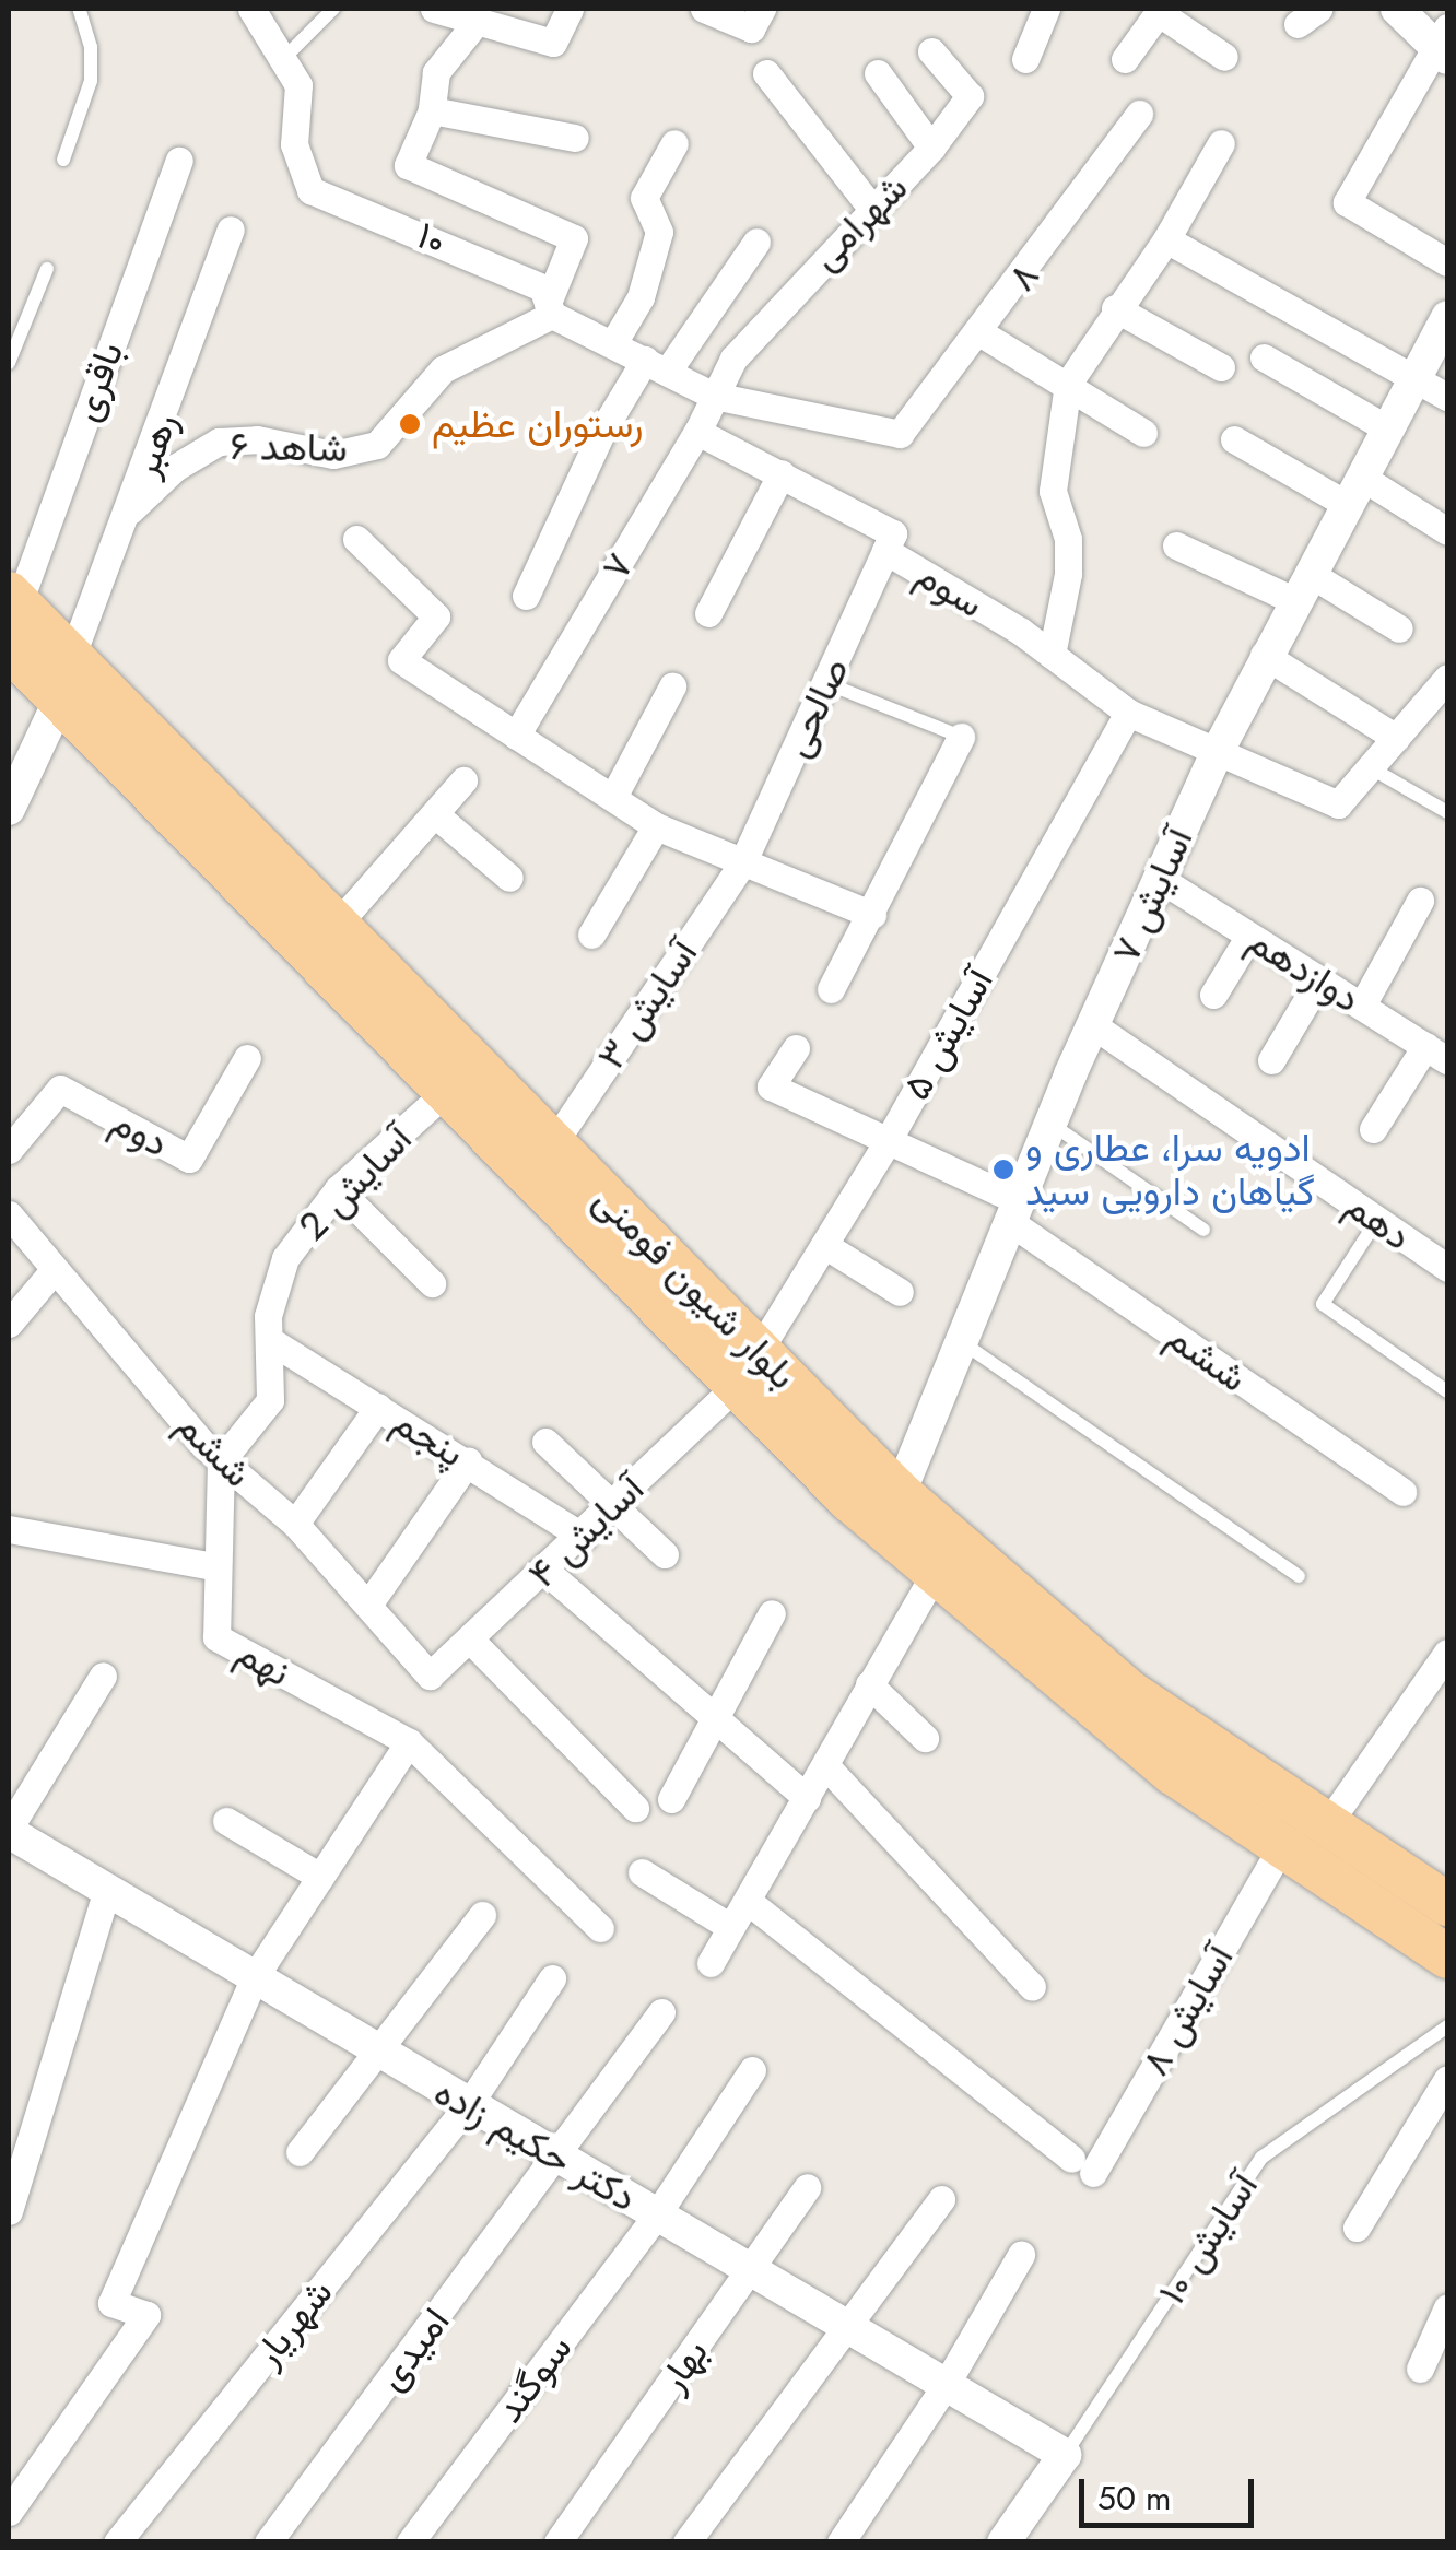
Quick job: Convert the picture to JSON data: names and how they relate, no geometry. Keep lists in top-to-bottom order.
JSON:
{
  "streets": {
    "main road": ["بلوار شیون فومنی"],
    "street": [
      "شهرامی",
      "۱۰",
      "۸",
      "باقری",
      "رهبر",
      "شاهد ۶",
      "۷",
      "سوم",
      "صالحی",
      "آسایش ۷",
      "دوازدهم",
      "آسایش ۳",
      "آسایش ۵",
      "دوم",
      "آسایش 2",
      "دهم",
      "ششم",
      "پنجم",
      "آسایش ۴",
      "نهم",
      "آسایش ۸",
      "دکتر حکیم زاده",
      "شهریار",
      "امیدی",
      "بهار",
      "سوگند"
    ],
    "lane": ["آسایش ‍۱۰"]
  },
  "crossings": [
    ["شهرامی", "۱۰"],
    ["شهرامی", "۷"],
    ["۱۰", "۸"],
    ["۱۰", "شاهد ۶"],
    ["۱۰", "۷"],
    ["باقری", "بلوار شیون فومنی"],
    ["رهبر", "شاهد ۶"],
    ["رهبر", "بلوار شیون فومنی"],
    ["۷", "سوم"],
    ["سوم", "صالحی"],
    ["سوم", "آسایش ۷"],
    ["سوم", "آسایش ۵"],
    ["صالحی", "آسایش ۳"],
    ["آسایش ۷", "دوازدهم"],
    ["آسایش ۷", "دهم"],
    ["آسایش ۷", "بلوار شیون فومنی"],
    ["آسایش ۷", "ششم"],
    ["آسایش ۳", "بلوار شیون فومنی"],
    ["آسایش ۵", "بلوار شیون فومنی"],
    ["آسایش ۵", "ششم"],
    ["آسایش ۵", "آسایش ۴"],
    ["آسایش 2", "بلوار شیون فومنی"],
    ["آسایش 2", "ششم"],
    ["آسایش 2", "پنجم"],
    ["آسایش 2", "نهم"],
    ["بلوار شیون فومنی", "آسایش ۴"],
    ["بلوار شیون فومنی", "آسایش ۸"],
    ["ششم", "آسایش ۴"],
    ["ششم", "نهم"],
    ["پنجم", "آسایش ۴"],
    ["دکتر حکیم زاده", "آسایش ‍۱۰"],
    ["دکتر حکیم زاده", "شهریار"],
    ["دکتر حکیم زاده", "امیدی"],
    ["دکتر حکیم زاده", "بهار"],
    ["دکتر حکیم زاده", "سوگند"]
  ],
  "places": ["رستوران عظیم", "ادویه سرا، عطاری و گیاهان دارویی سید"],
  "scale_bar": "50 m"
}
